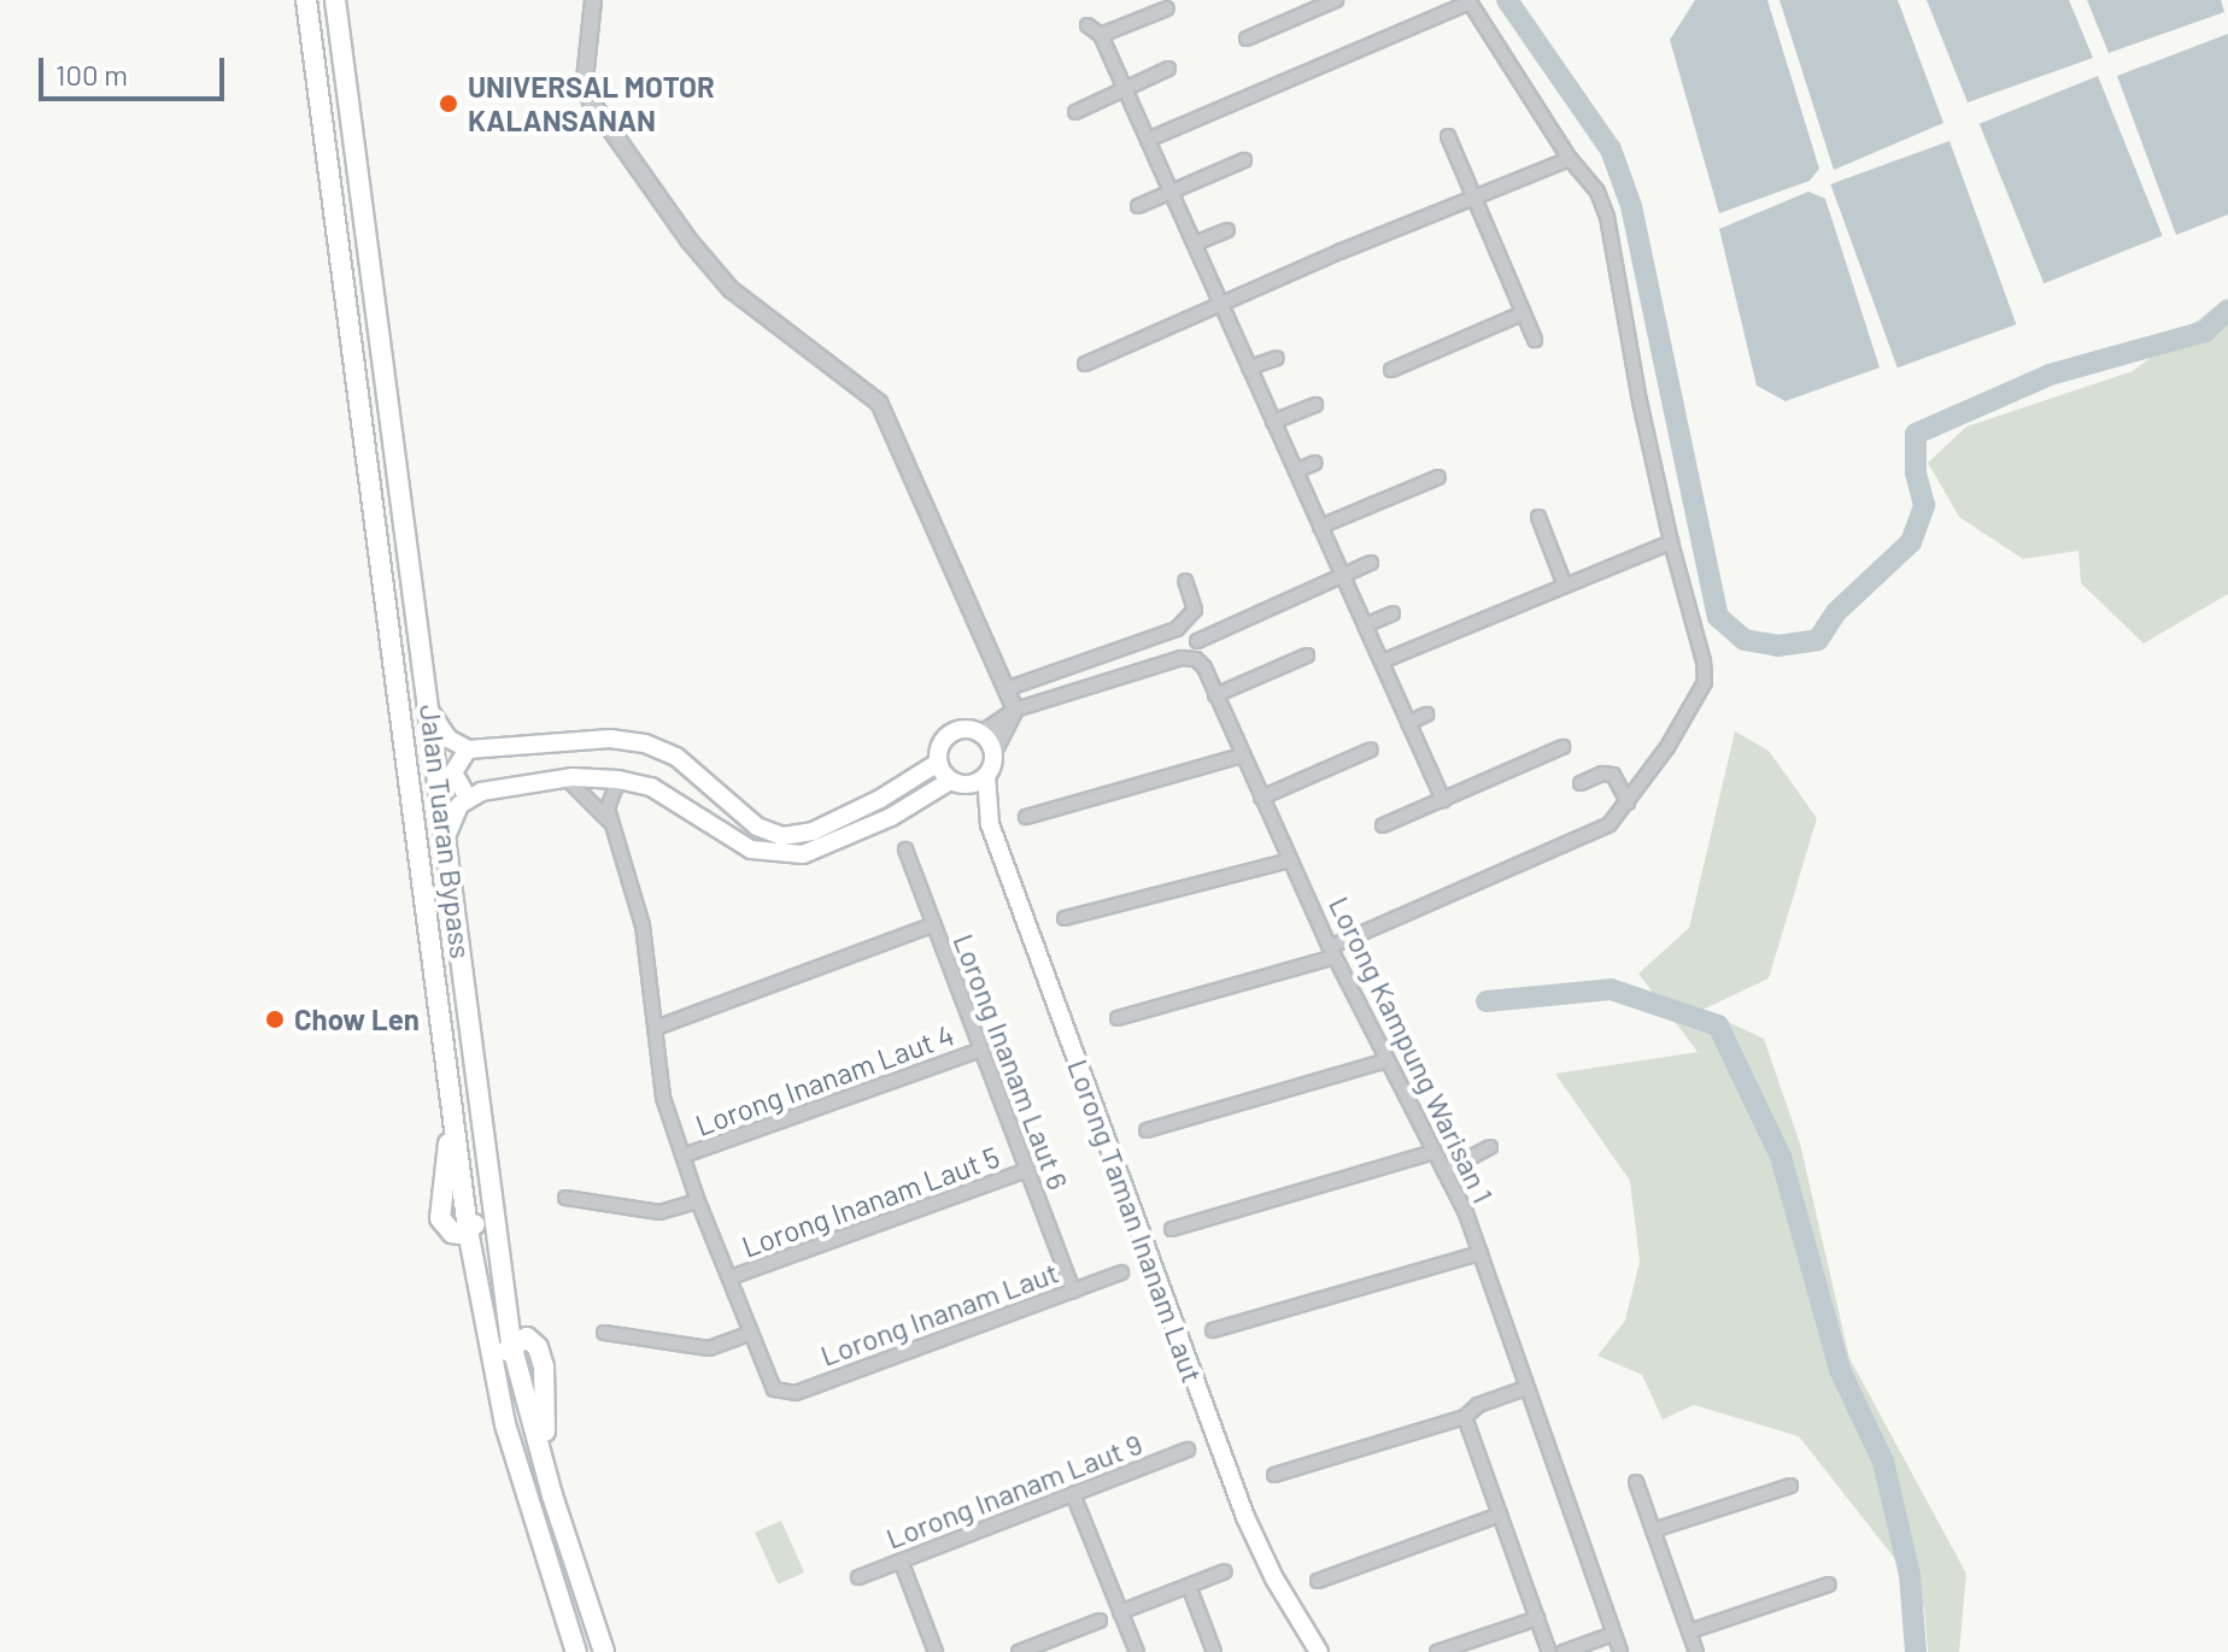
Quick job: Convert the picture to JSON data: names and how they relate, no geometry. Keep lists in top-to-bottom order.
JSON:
{
  "streets": {
    "highway": ["Jalan Tuaran Bypass"],
    "main road": ["Lorong Taman Inanam Laut"],
    "street": [
      "Lorong Kampung Warisan 1",
      "Lorong Inanam Laut 6",
      "Lorong Inanam Laut 4",
      "Lorong Inanam Laut 5",
      "Lorong Inanam Laut",
      "Lorong Inanam Laut 9"
    ]
  },
  "crossings": [
    ["Lorong Kampung Warisan 1", "Lorong Taman Inanam Laut"],
    ["Lorong Inanam Laut 6", "Lorong Inanam Laut 4"],
    ["Lorong Inanam Laut 6", "Lorong Inanam Laut 5"],
    ["Lorong Inanam Laut 6", "Lorong Inanam Laut"]
  ],
  "places": ["UNIVERSAL MOTOR KALANSANAN", "Chow Len"],
  "scale_bar": "100 m"
}
